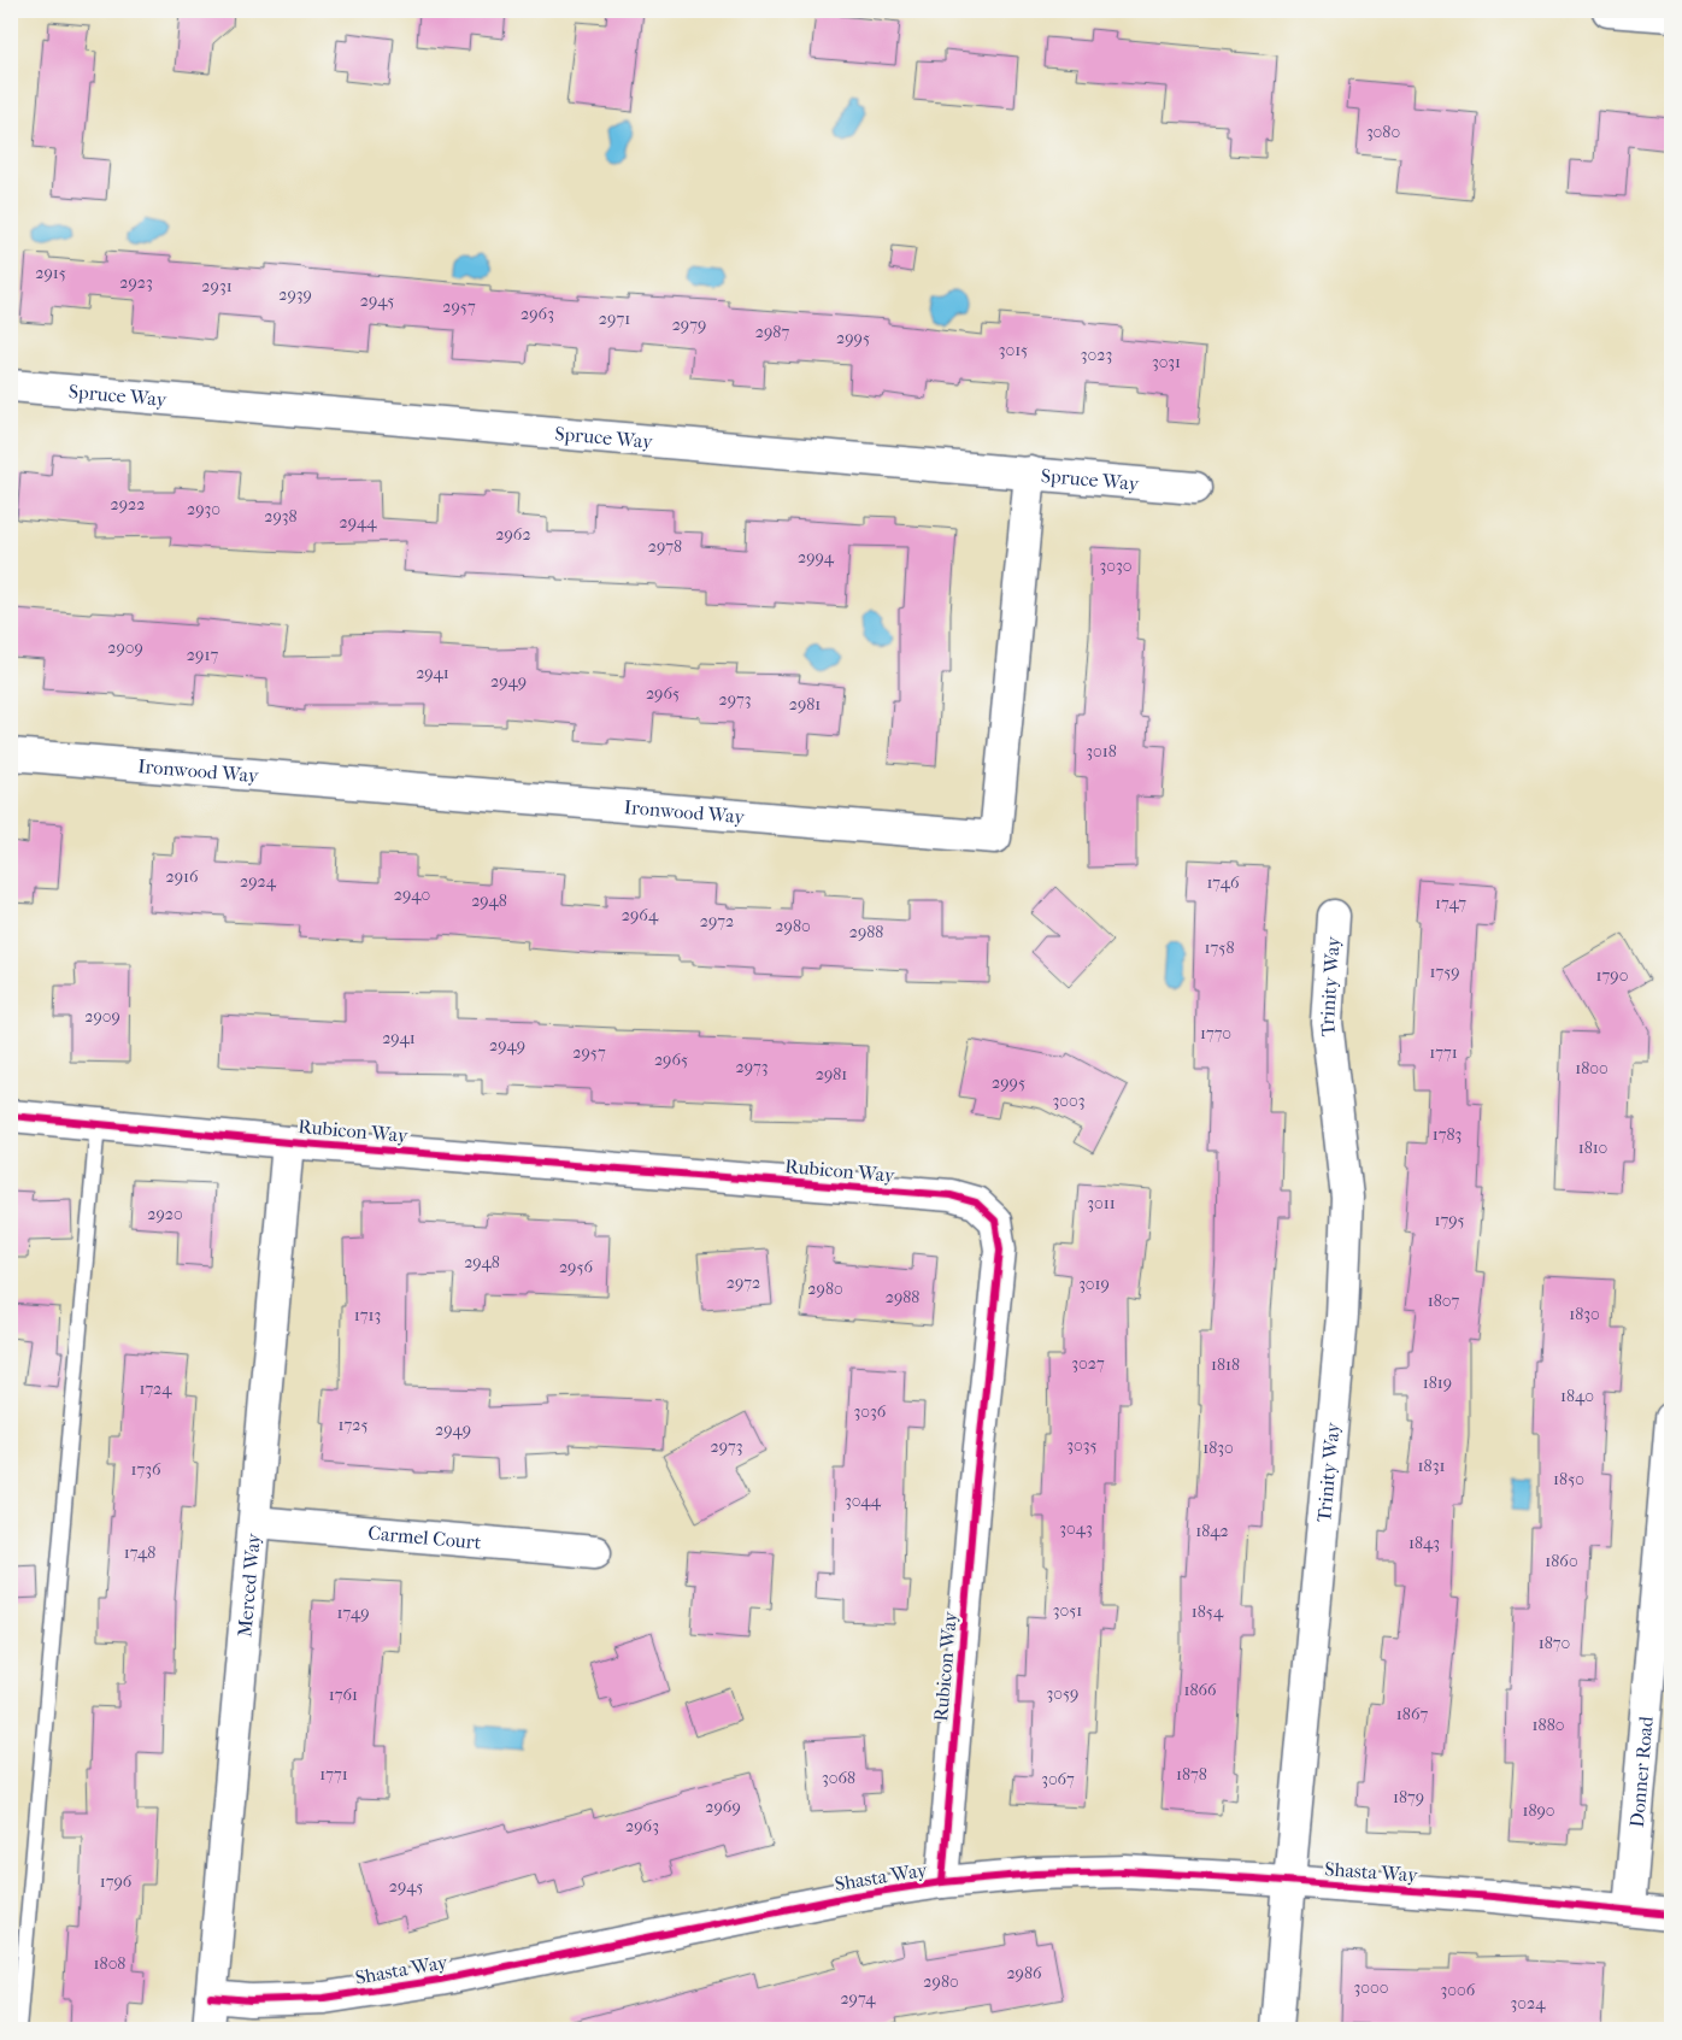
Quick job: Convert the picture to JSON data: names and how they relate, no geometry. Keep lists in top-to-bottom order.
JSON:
{
  "streets": {
    "street": [
      "Spruce Way",
      "Ironwood Way",
      "Trinity Way",
      "Rubicon Way",
      "Carmel Court",
      "Merced Way",
      "Donner Road",
      "Shasta Way"
    ]
  },
  "crossings": [
    ["Spruce Way", "Ironwood Way"],
    ["Trinity Way", "Shasta Way"],
    ["Rubicon Way", "Merced Way"],
    ["Rubicon Way", "Shasta Way"],
    ["Carmel Court", "Merced Way"],
    ["Merced Way", "Shasta Way"],
    ["Donner Road", "Shasta Way"]
  ],
  "house_numbers": [
    "3080",
    "2915",
    "2923",
    "2931",
    "2939",
    "2945",
    "2957",
    "2963",
    "2971",
    "2979",
    "2987",
    "2995",
    "3015",
    "3023",
    "3031",
    "2922",
    "2930",
    "2938",
    "2944",
    "2962",
    "2978",
    "2994",
    "3030",
    "2909",
    "2917",
    "2941",
    "2949",
    "2965",
    "2973",
    "2981",
    "3018",
    "2916",
    "2924",
    "1746",
    "2940",
    "2948",
    "1747",
    "2964",
    "2972",
    "2980",
    "2988",
    "1758",
    "1759",
    "1790",
    "2909",
    "1770",
    "2941",
    "2949",
    "2957",
    "1771",
    "2965",
    "2973",
    "1800",
    "2981",
    "2995",
    "3003",
    "1783",
    "1810",
    "3011",
    "2920",
    "1795",
    "2948",
    "2956",
    "2972",
    "3019",
    "2980",
    "2988",
    "1807",
    "1830",
    "1713",
    "3027",
    "1818",
    "1819",
    "1724",
    "1840",
    "3036",
    "1725",
    "2949",
    "3035",
    "2973",
    "1830",
    "1831",
    "1736",
    "1850",
    "3044",
    "3043",
    "1842",
    "1843",
    "1748",
    "1860",
    "3051",
    "1854",
    "1749",
    "1870",
    "1866",
    "3059",
    "1761",
    "1867",
    "1880",
    "1771",
    "1878",
    "3068",
    "3067",
    "1879",
    "2969",
    "1890",
    "2963",
    "1796",
    "2945",
    "1808",
    "2986",
    "2980",
    "3000",
    "3006",
    "2974",
    "3024"
  ]
}
